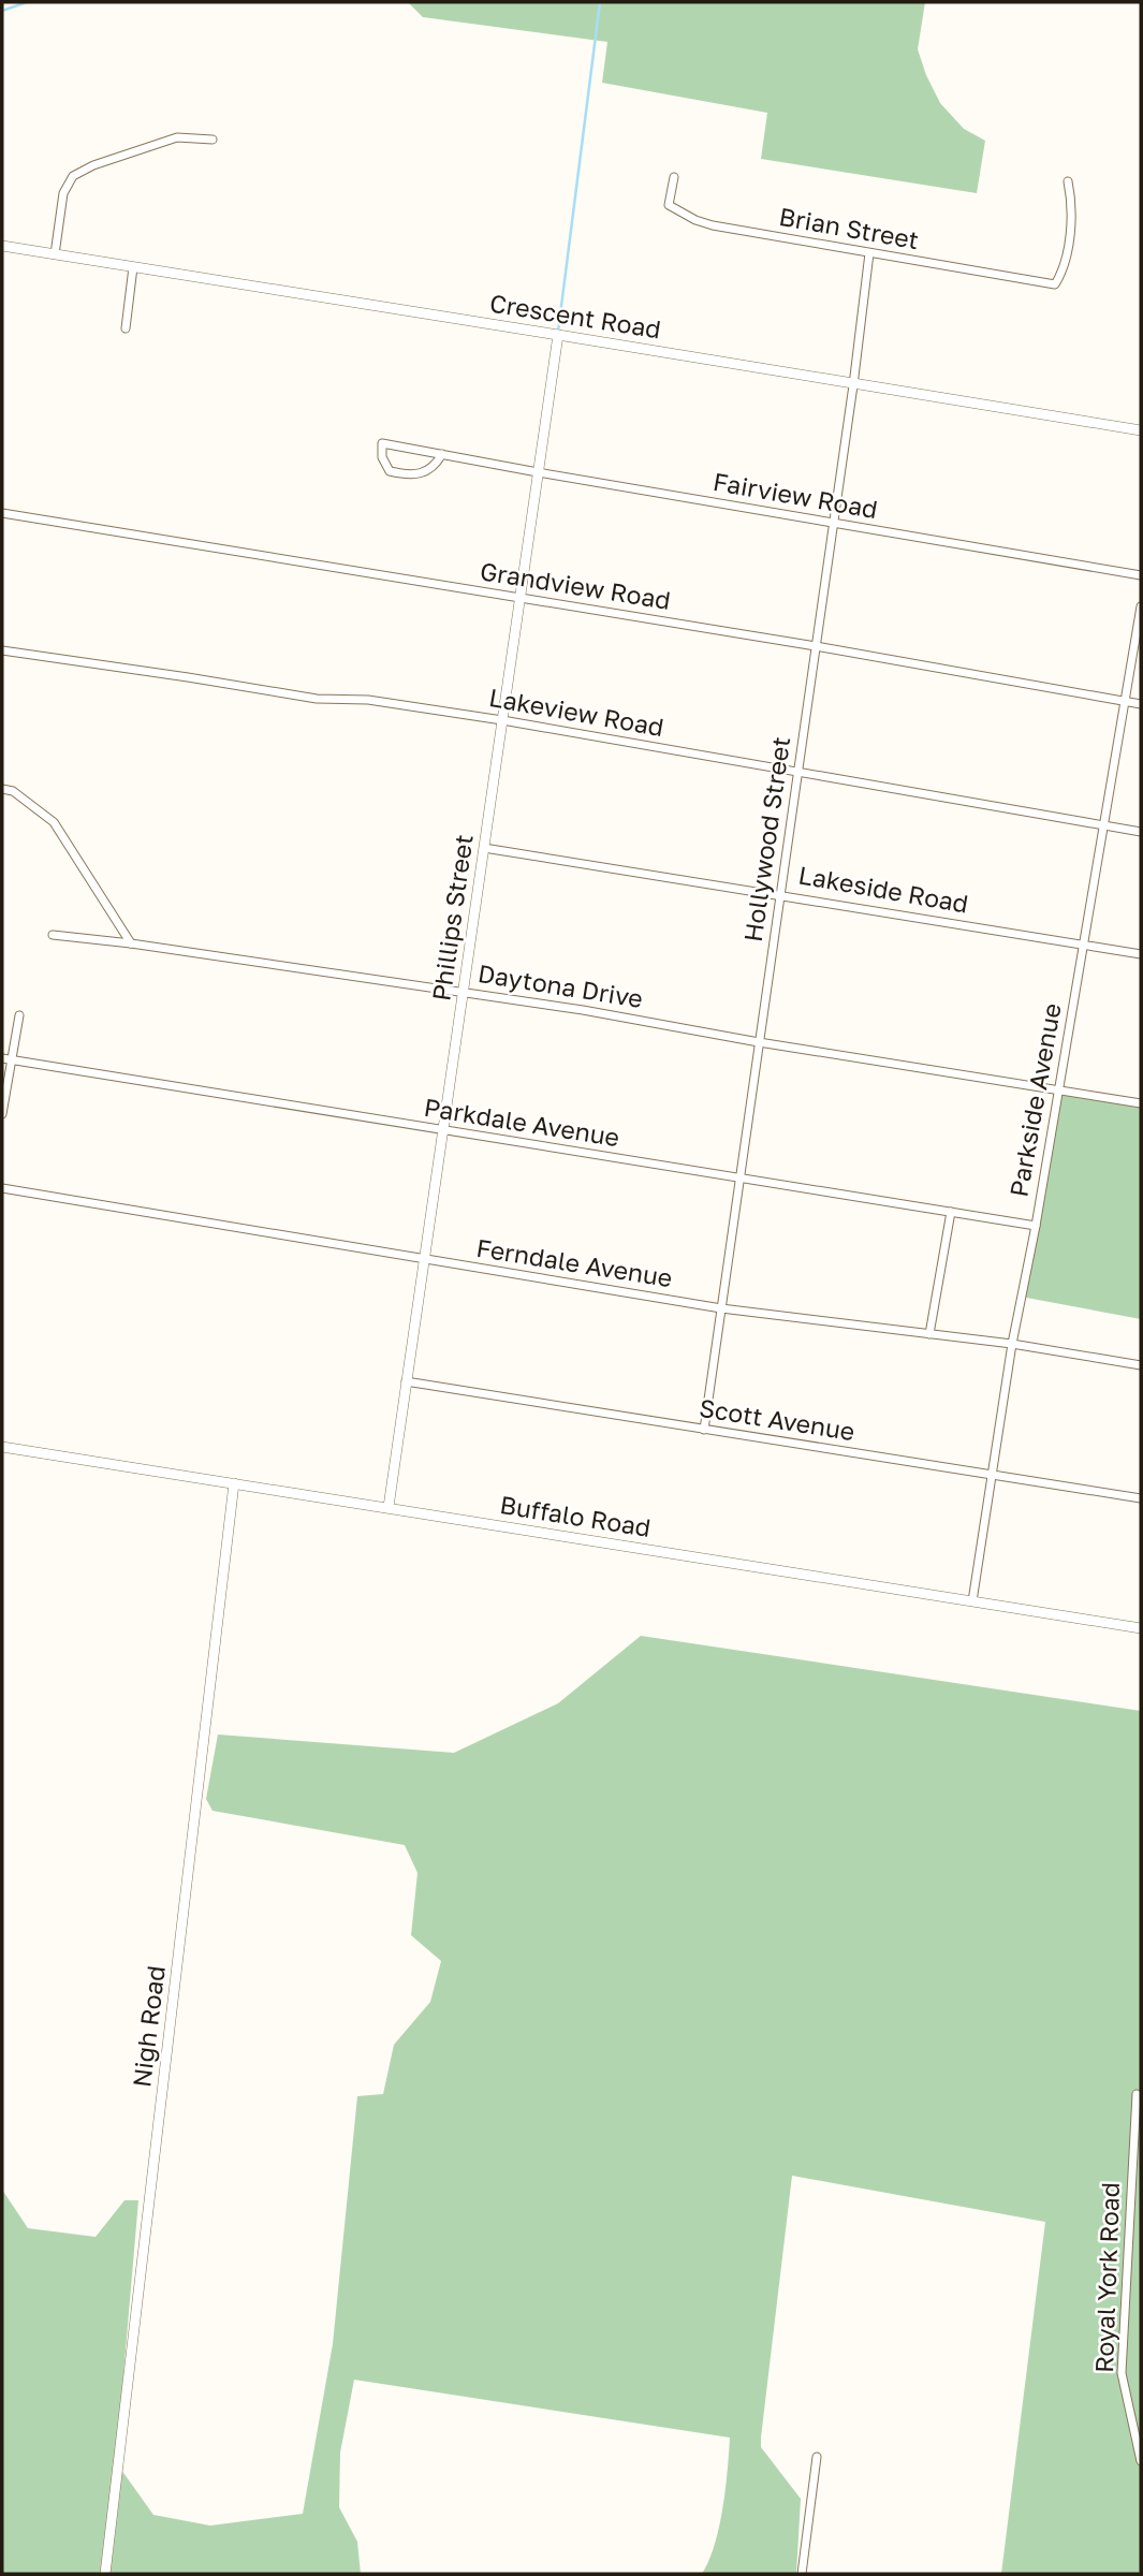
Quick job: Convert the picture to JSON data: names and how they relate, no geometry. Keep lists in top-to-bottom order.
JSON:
{
  "streets": {
    "street": [
      "Brian Street",
      "Crescent Road",
      "Fairview Road",
      "Grandview Road",
      "Lakeview Road",
      "Hollywood Street",
      "Lakeside Road",
      "Phillips Street",
      "Daytona Drive",
      "Parkside Avenue",
      "Parkdale Avenue",
      "Ferndale Avenue",
      "Scott Avenue",
      "Buffalo Road",
      "Nigh Road",
      "Royal York Road"
    ]
  },
  "crossings": [
    ["Brian Street", "Hollywood Street"],
    ["Crescent Road", "Hollywood Street"],
    ["Crescent Road", "Phillips Street"],
    ["Fairview Road", "Hollywood Street"],
    ["Fairview Road", "Phillips Street"],
    ["Grandview Road", "Hollywood Street"],
    ["Grandview Road", "Phillips Street"],
    ["Grandview Road", "Parkside Avenue"],
    ["Lakeview Road", "Hollywood Street"],
    ["Lakeview Road", "Phillips Street"],
    ["Lakeview Road", "Parkside Avenue"],
    ["Hollywood Street", "Lakeside Road"],
    ["Hollywood Street", "Daytona Drive"],
    ["Hollywood Street", "Parkdale Avenue"],
    ["Hollywood Street", "Ferndale Avenue"],
    ["Hollywood Street", "Scott Avenue"],
    ["Lakeside Road", "Phillips Street"],
    ["Lakeside Road", "Parkside Avenue"],
    ["Phillips Street", "Daytona Drive"],
    ["Phillips Street", "Parkdale Avenue"],
    ["Phillips Street", "Ferndale Avenue"],
    ["Phillips Street", "Scott Avenue"],
    ["Phillips Street", "Buffalo Road"],
    ["Daytona Drive", "Parkside Avenue"],
    ["Parkside Avenue", "Parkdale Avenue"],
    ["Parkside Avenue", "Ferndale Avenue"],
    ["Parkside Avenue", "Scott Avenue"],
    ["Parkside Avenue", "Buffalo Road"],
    ["Buffalo Road", "Nigh Road"]
  ]
}
